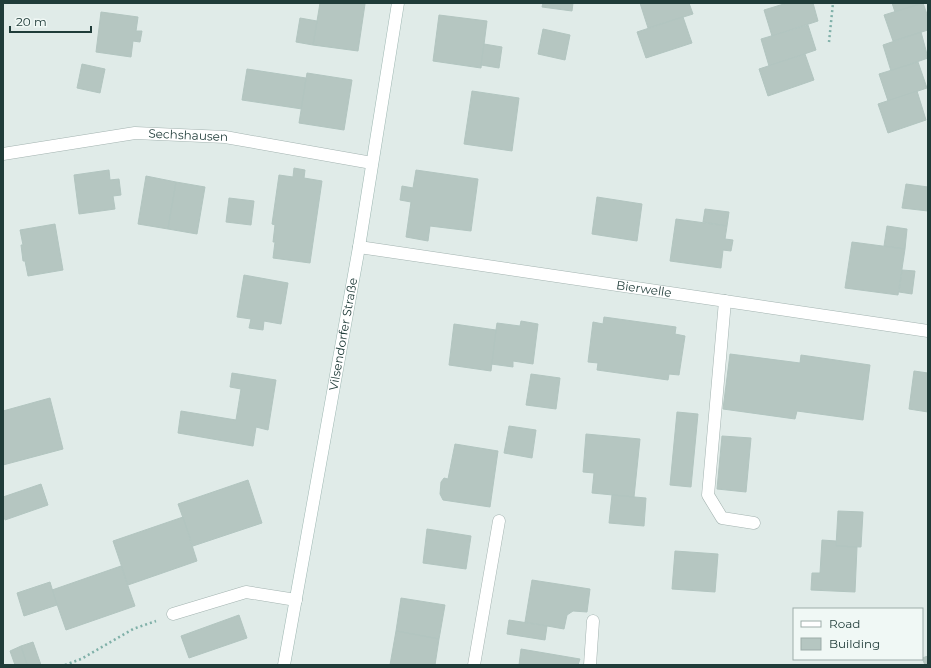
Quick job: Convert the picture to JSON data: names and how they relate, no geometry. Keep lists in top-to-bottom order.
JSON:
{
  "streets": {
    "street": ["Sechshausen", "Bierwelle", "Vilsendorfer Straße"]
  },
  "crossings": [
    ["Sechshausen", "Vilsendorfer Straße"],
    ["Bierwelle", "Vilsendorfer Straße"]
  ],
  "legend": ["Road", "Building"],
  "scale_bar": "20 m"
}
